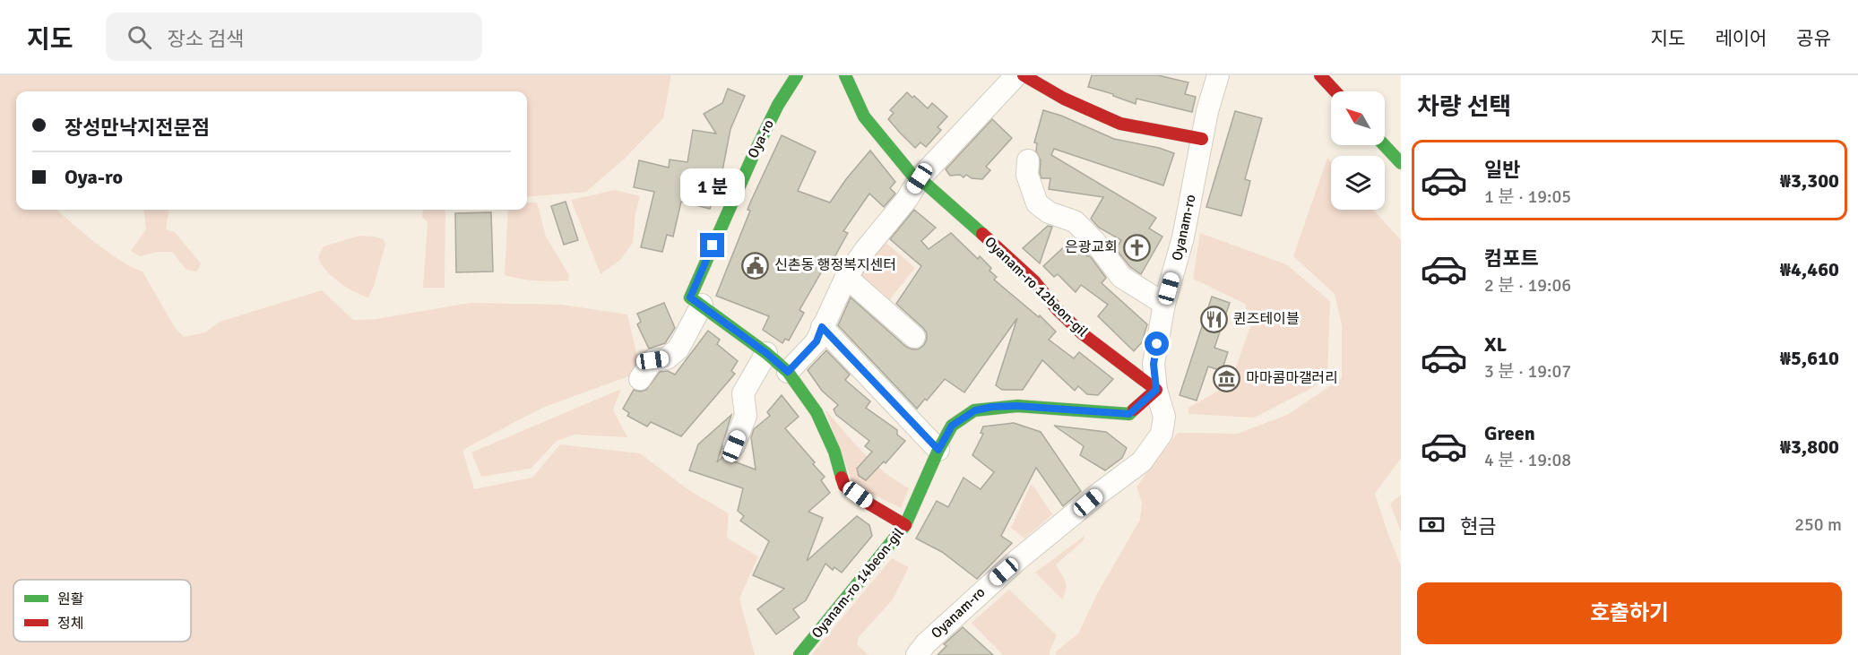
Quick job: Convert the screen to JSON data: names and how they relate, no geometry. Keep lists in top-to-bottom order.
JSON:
{
  "streets": {
    "street": [
      "Oya-ro",
      "Oyanam-ro",
      "Oyanam-ro 12beon-gil",
      "Oyanam-ro 14beon-gil"
    ]
  },
  "crossings": [
    ["Oyanam-ro", "Oyanam-ro 12beon-gil"],
    ["Oyanam-ro", "Oyanam-ro 14beon-gil"],
    ["Oyanam-ro 12beon-gil", "Oyanam-ro 14beon-gil"]
  ],
  "places": {
    "church": ["은광교회"],
    "public building": ["신촌동 행정복지센터"],
    "restaurant": ["퀸즈테이블"],
    "museum": ["마마콤마갤러리"]
  },
  "legend": ["원활", "정체"],
  "north": "top left",
  "page": {
    "header": "지도",
    "search": "장소 검색",
    "nav": ["지도", "레이어", "공유"],
    "heading": "차량 선택",
    "banner": ["장성만낙지전문점", "Oya-ro"],
    "list": [
      {
        "name": "일반",
        "note": "1 분 · 19:05",
        "value": "₩3,300"
      },
      {
        "name": "컴포트",
        "note": "2 분 · 19:06",
        "value": "₩4,460"
      },
      {
        "name": "XL",
        "note": "3 분 · 19:07",
        "value": "₩5,610"
      },
      {
        "name": "Green",
        "note": "4 분 · 19:08",
        "value": "₩3,800"
      }
    ],
    "bubble": "1 분",
    "pay": ["현금", "250 m"],
    "buttons": "호출하기"
  }
}
